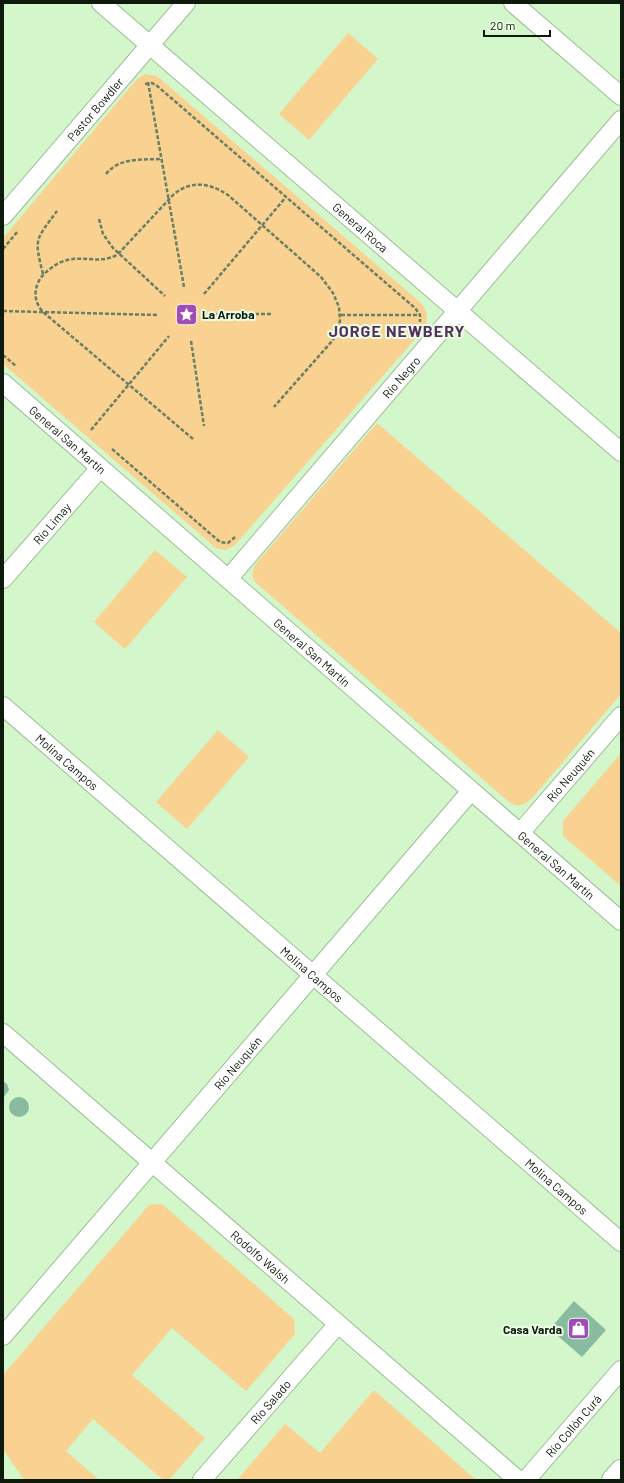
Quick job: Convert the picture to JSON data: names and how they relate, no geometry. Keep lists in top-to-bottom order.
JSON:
{
  "streets": {
    "street": [
      "Pastor Bowdler",
      "General Roca",
      "Río Negro",
      "General San Martín",
      "Río Limay",
      "Molina Campos",
      "Río Neuquén",
      "Rodolfo Walsh",
      "Río Salado",
      "Río Collón Curá"
    ]
  },
  "crossings": [
    ["Pastor Bowdler", "General Roca"],
    ["General Roca", "Río Negro"],
    ["Río Negro", "General San Martín"],
    ["General San Martín", "Río Limay"],
    ["General San Martín", "Río Neuquén"],
    ["Molina Campos", "Río Neuquén"],
    ["Río Neuquén", "Rodolfo Walsh"],
    ["Rodolfo Walsh", "Río Salado"]
  ],
  "districts": ["JORGE NEWBERY"],
  "places": {
    "place": ["La Arroba"],
    "shop": ["Casa Varda"]
  },
  "scale_bar": "20 m"
}
